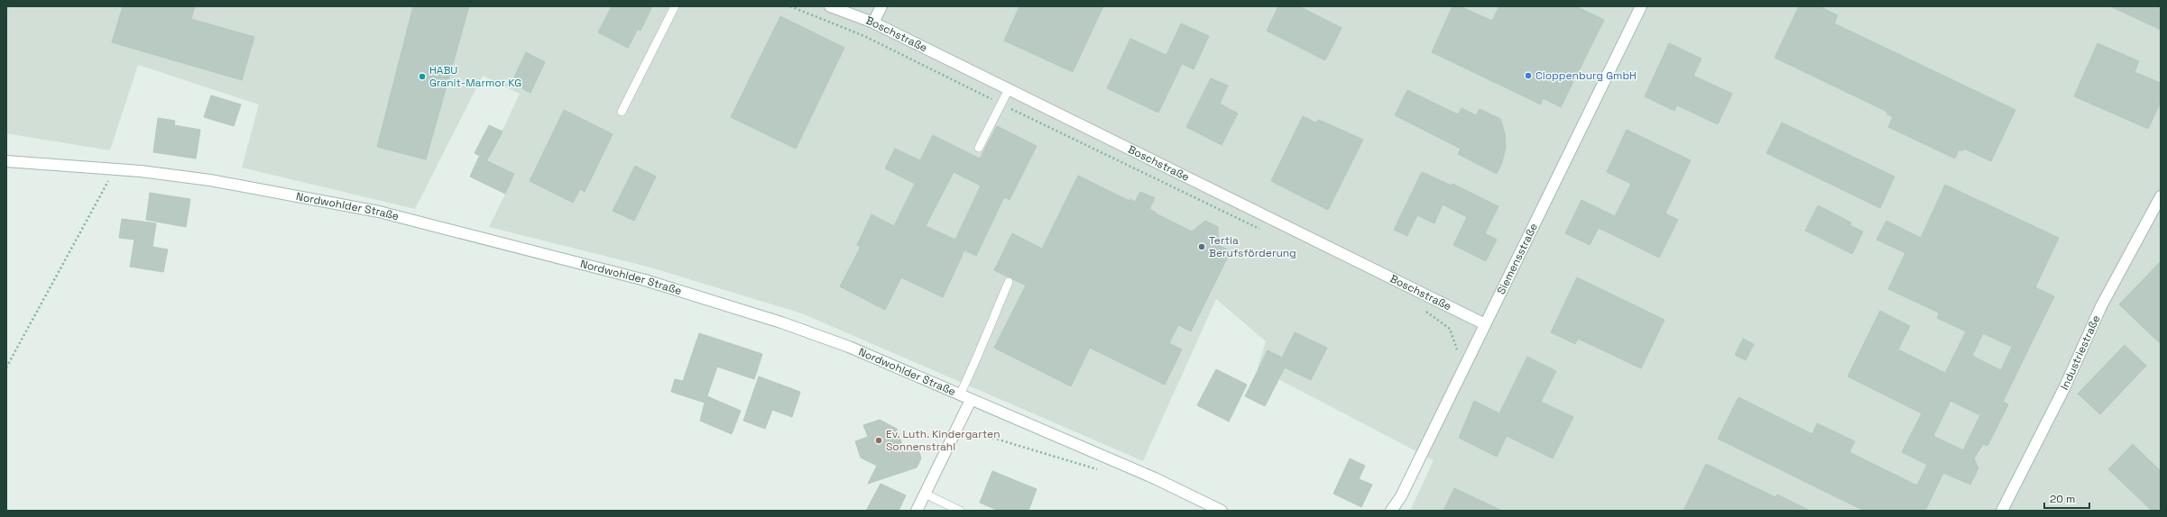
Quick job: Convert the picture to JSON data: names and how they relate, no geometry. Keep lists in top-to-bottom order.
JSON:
{
  "streets": {
    "main road": [
      "Boschstraße",
      "Nordwohlder Straße",
      "Siemensstraße",
      "Industriestraße"
    ]
  },
  "crossings": [
    ["Boschstraße", "Siemensstraße"]
  ],
  "places": [
    "Cloppenburg GmbH",
    "HABU Granit-Marmor KG",
    "Tertia Berufsförderung",
    "Ev. Luth. Kindergarten Sonnenstrahl"
  ],
  "scale_bar": "20 m"
}
